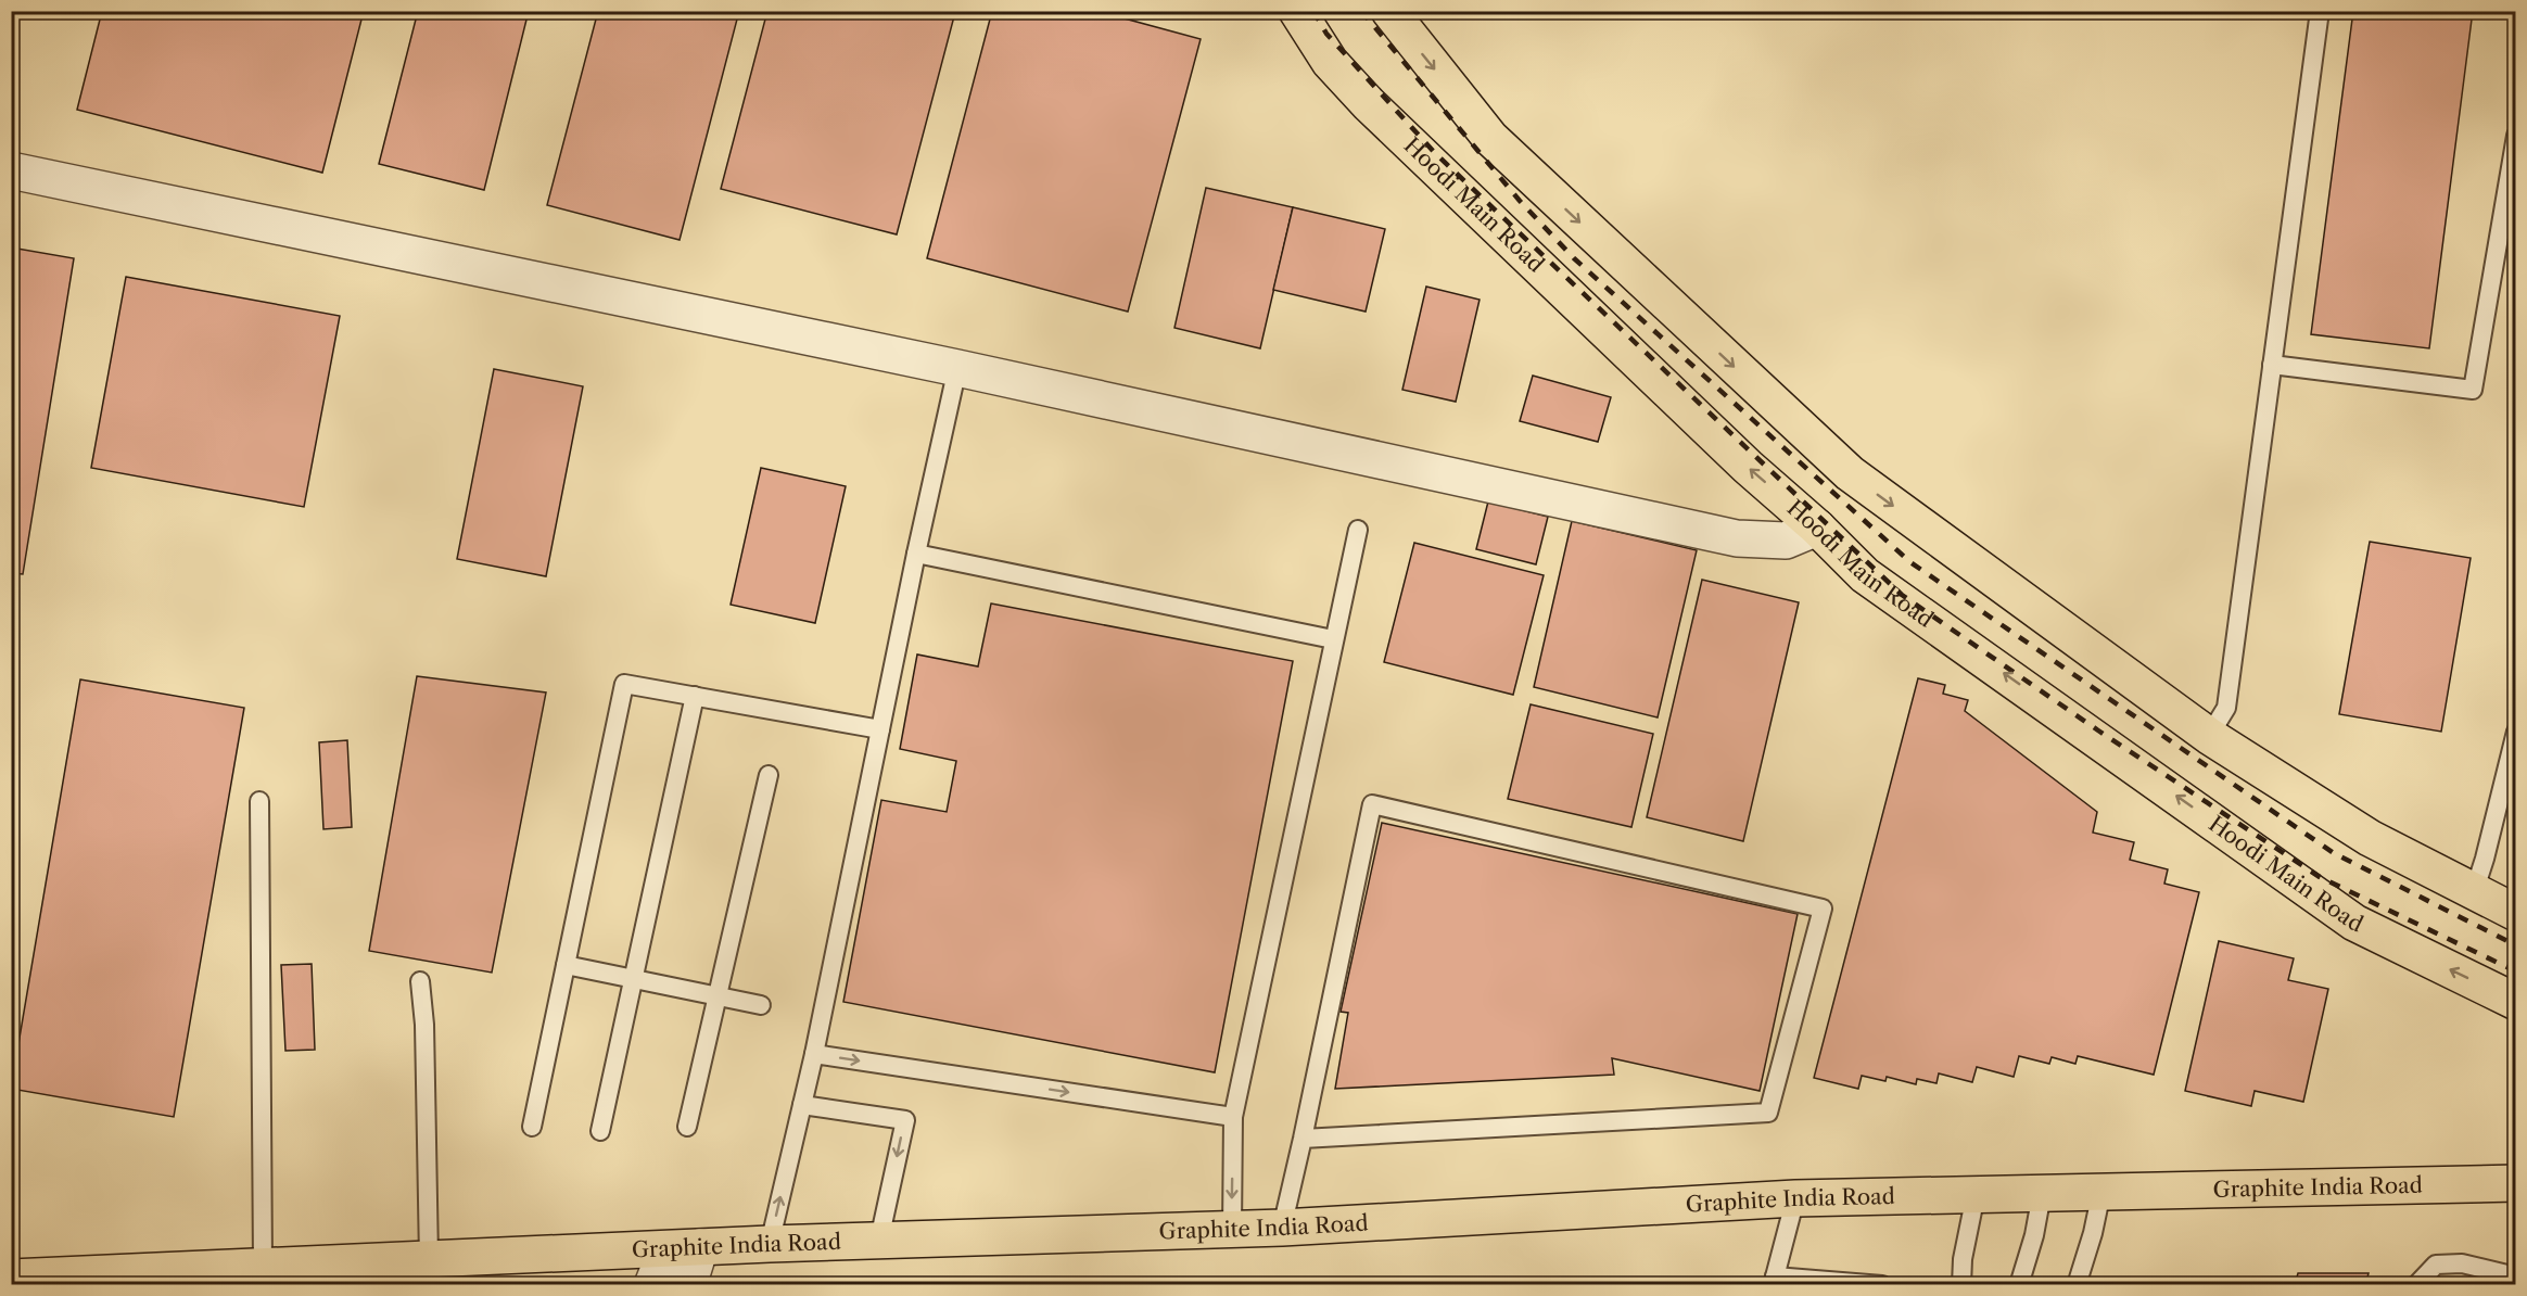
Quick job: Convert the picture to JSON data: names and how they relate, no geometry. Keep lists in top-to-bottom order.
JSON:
{
  "streets": {
    "main road": ["Hoodi Main Road", "Graphite India Road"]
  }
}
